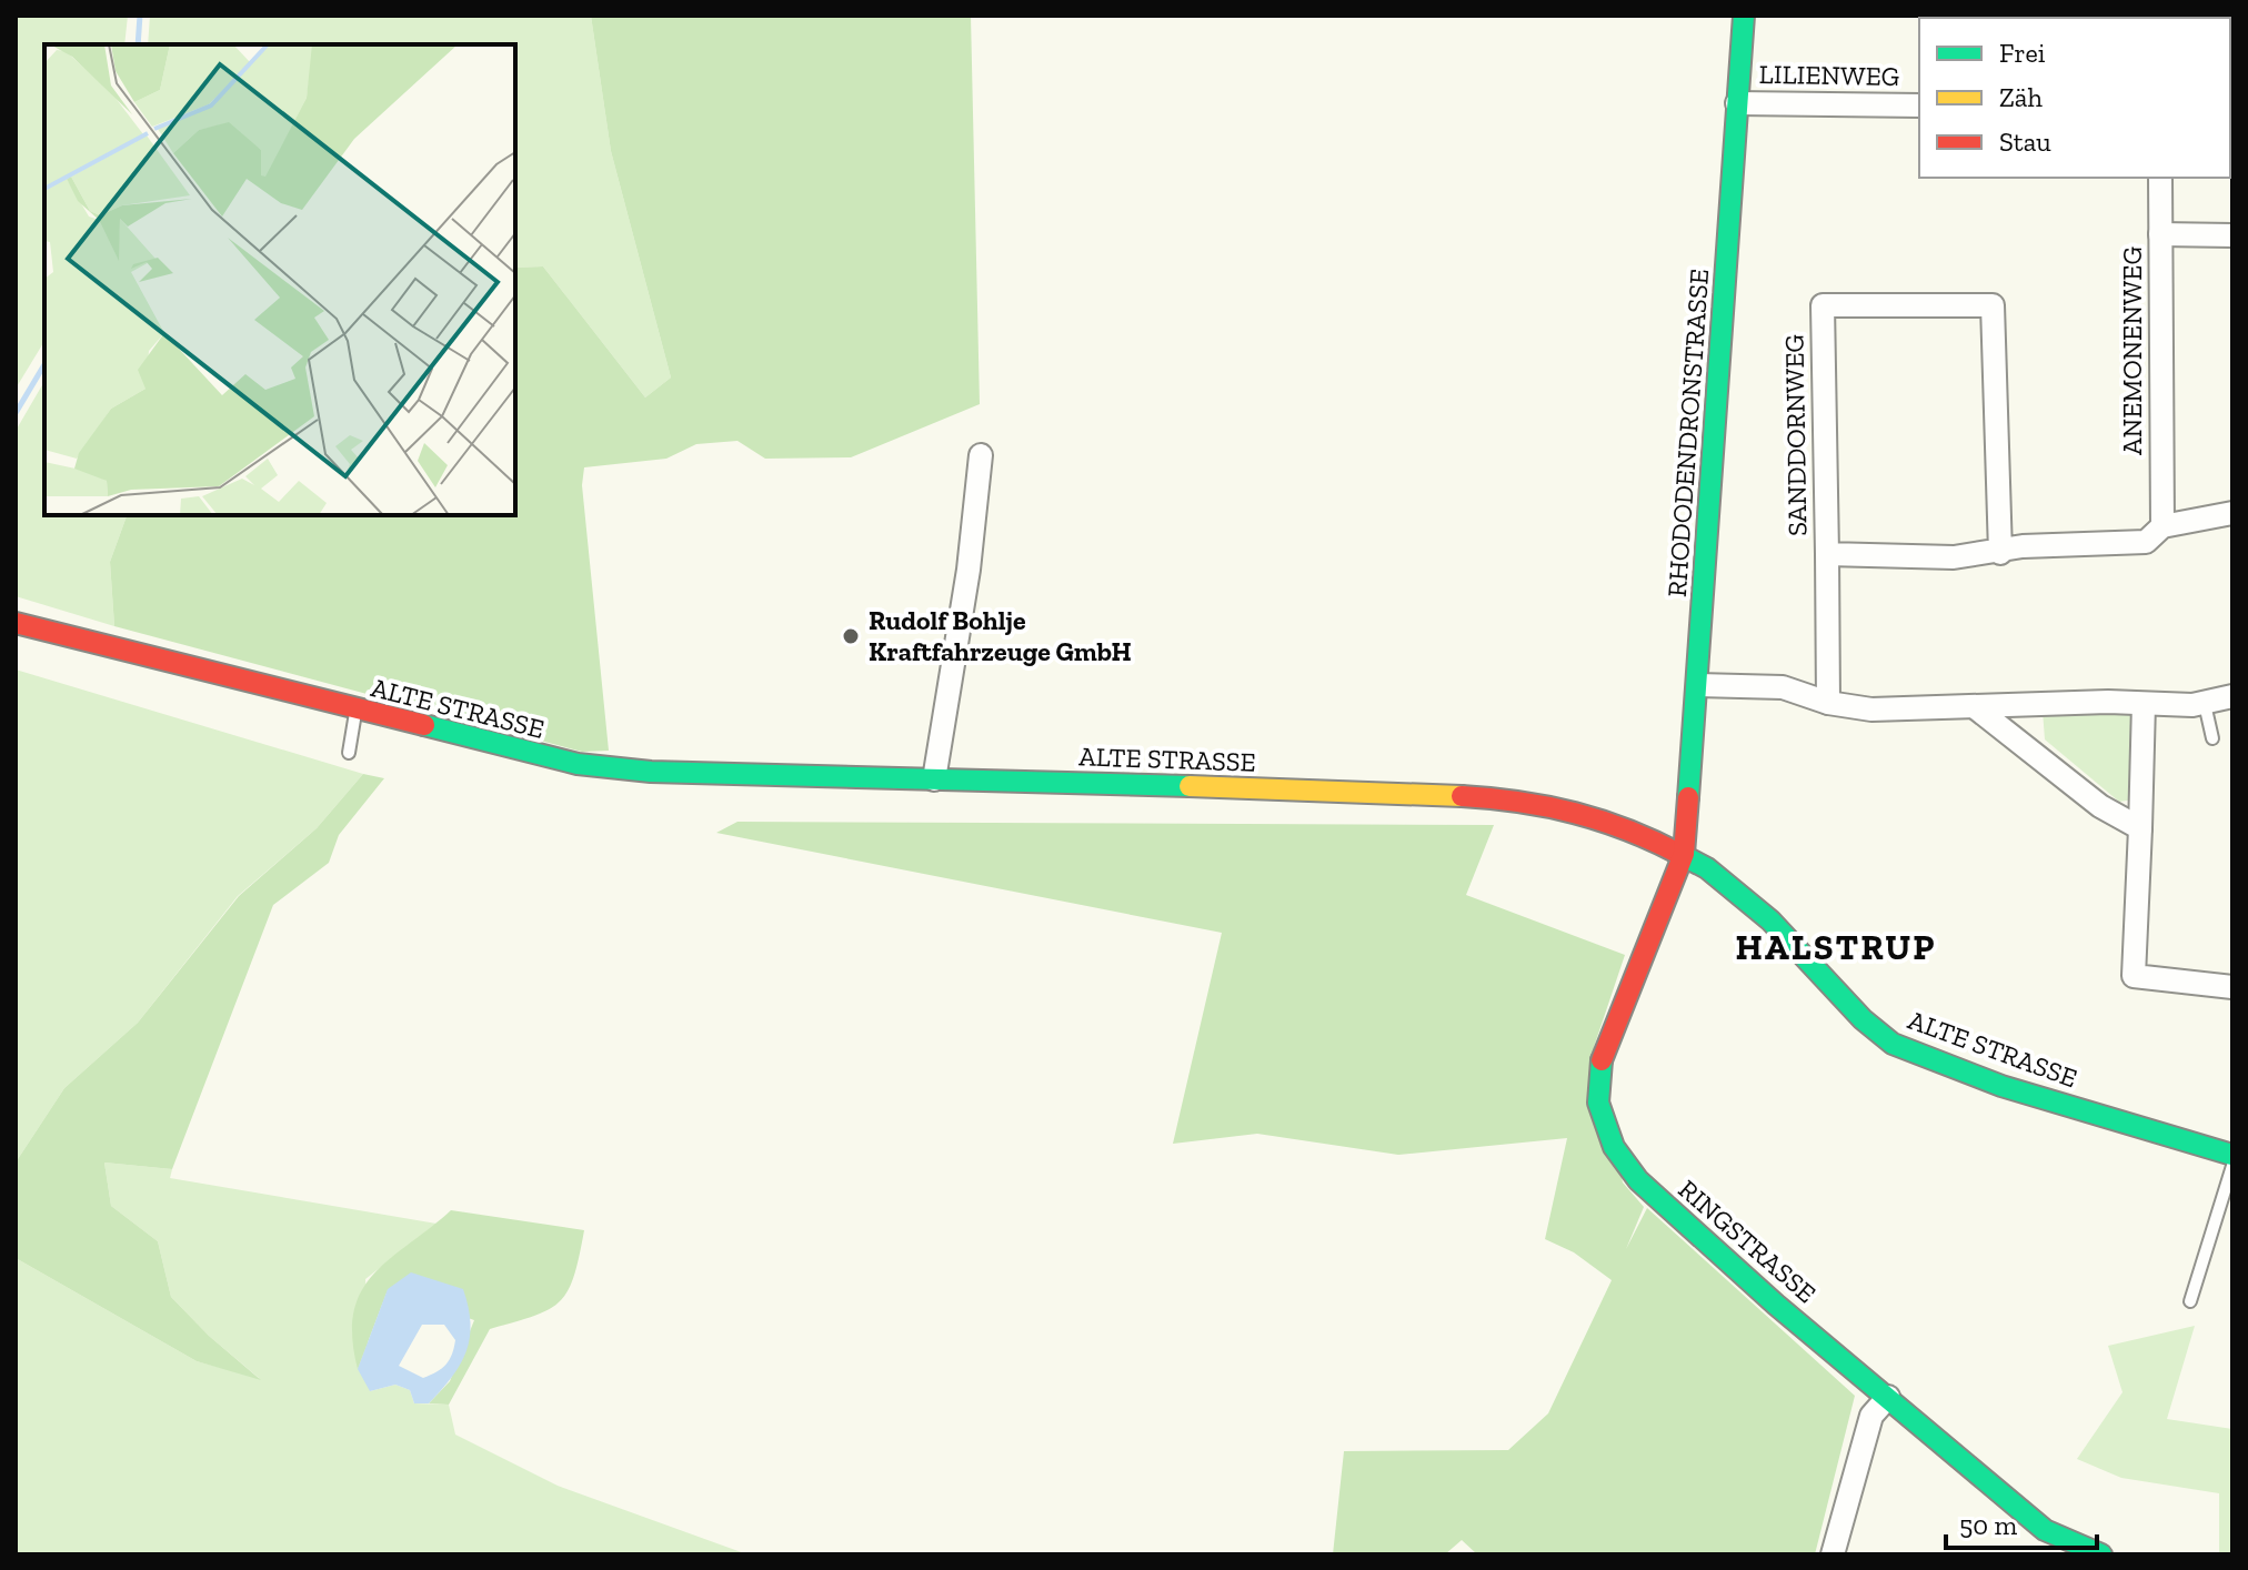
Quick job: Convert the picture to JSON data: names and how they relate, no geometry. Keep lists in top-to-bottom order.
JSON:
{
  "streets": {
    "street": [
      "LILIENWEG",
      "ANEMONENWEG",
      "RHODODENDRONSTRASSE",
      "SANDDORNWEG",
      "ALTE STRASSE",
      "RINGSTRASSE"
    ]
  },
  "crossings": [
    ["LILIENWEG", "RHODODENDRONSTRASSE"],
    ["ANEMONENWEG", "SANDDORNWEG"],
    ["RHODODENDRONSTRASSE", "ALTE STRASSE"],
    ["RHODODENDRONSTRASSE", "RINGSTRASSE"],
    ["ALTE STRASSE", "RINGSTRASSE"]
  ],
  "districts": ["HALSTRUP"],
  "places": ["Rudolf Bohlje Kraftfahrzeuge GmbH"],
  "legend": ["Frei", "Zäh", "Stau"],
  "scale_bar": "50 m"
}
